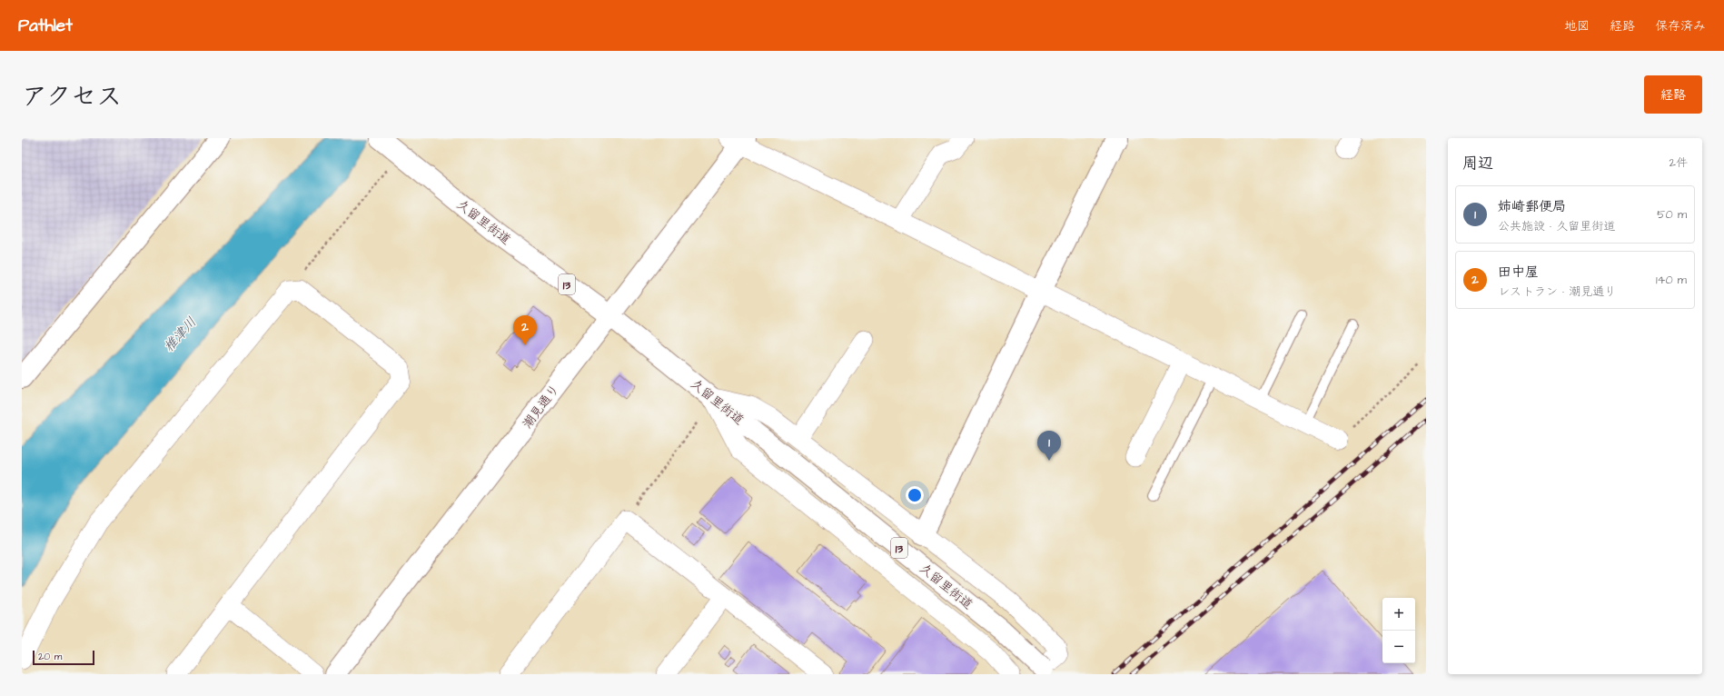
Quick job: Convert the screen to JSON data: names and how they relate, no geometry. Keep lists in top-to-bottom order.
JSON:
{
  "streets": {
    "street": ["久留里街道", "13", "潮見通り"]
  },
  "crossings": [
    ["久留里街道", "潮見通り"]
  ],
  "water": ["椎津川"],
  "scale_bar": "20 m",
  "page": {
    "header": "Pathlet",
    "nav": ["地図", "経路", "保存済み"],
    "title": "アクセス",
    "buttons": "経路",
    "heading": ["周辺", "2件"],
    "list": [
      {
        "mark": "1",
        "name": "姉崎郵便局",
        "note": "公共施設 · 久留里街道",
        "value": "50 m"
      },
      {
        "mark": "2",
        "name": "田中屋",
        "note": "レストラン · 潮見通り",
        "value": "140 m"
      }
    ],
    "pins": ["2", "1"],
    "map_buttons": ["+", "−"],
    "scale": "20 m"
  }
}
